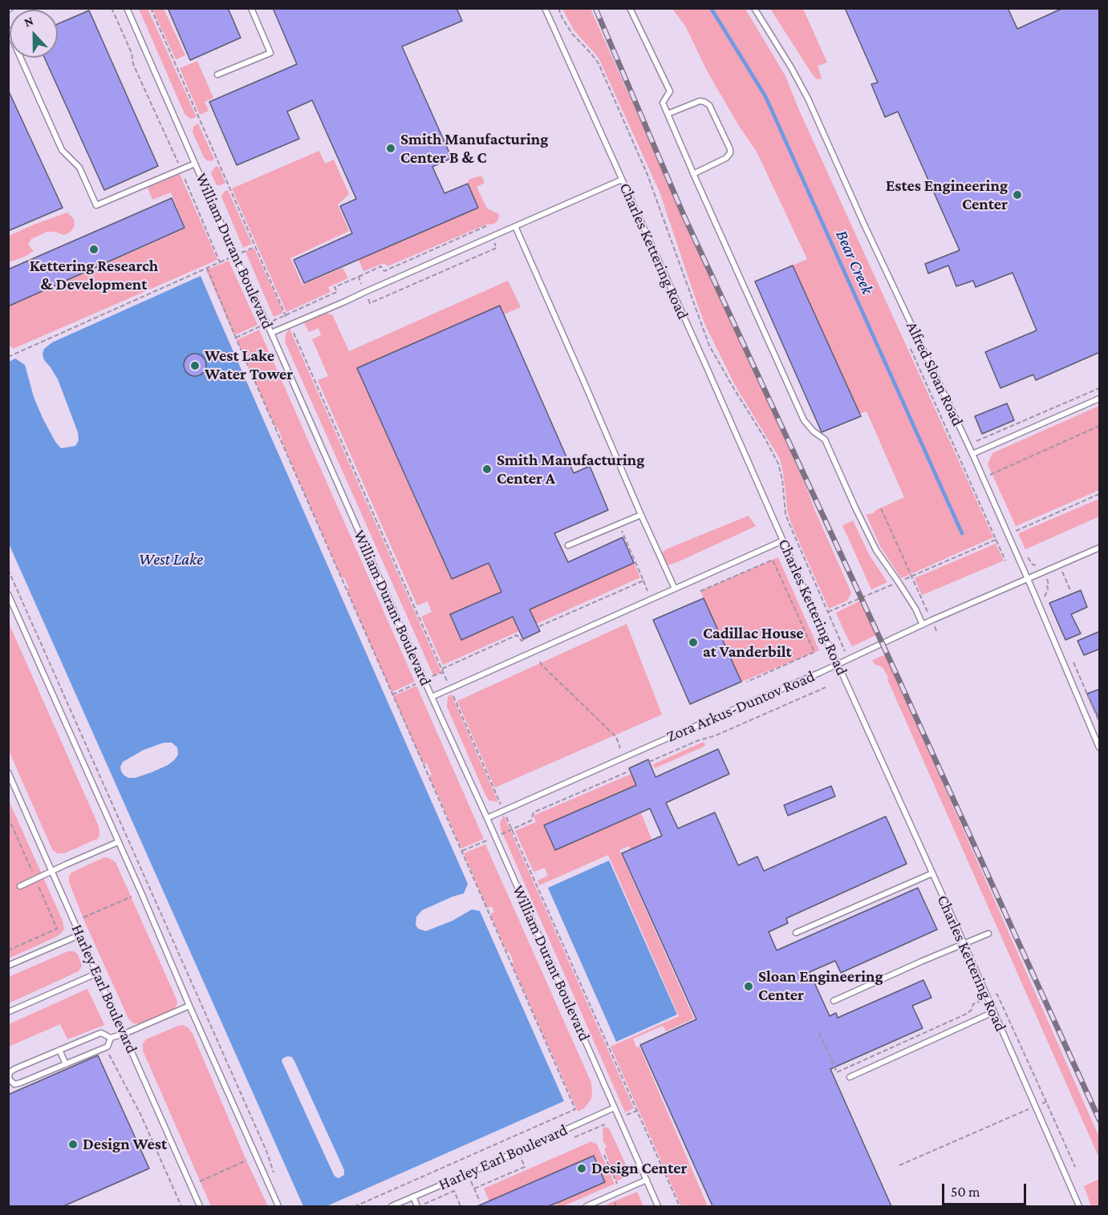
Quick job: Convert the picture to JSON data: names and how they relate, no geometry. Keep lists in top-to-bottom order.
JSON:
{
  "streets": {
    "lane": [
      "William Durant Boulevard",
      "Charles Kettering Road",
      "Alfred Sloan Road",
      "Zora Arkus-Duntov Road",
      "Harley Earl Boulevard"
    ]
  },
  "crossings": [
    ["William Durant Boulevard", "Zora Arkus-Duntov Road"],
    ["William Durant Boulevard", "Harley Earl Boulevard"],
    ["Charles Kettering Road", "Zora Arkus-Duntov Road"],
    ["Alfred Sloan Road", "Zora Arkus-Duntov Road"]
  ],
  "water": ["Bear Creek", "West Lake"],
  "places": [
    "Smith Manufacturing Center B & C",
    "Estes Engineering Center",
    "Kettering Research & Development",
    "West Lake Water Tower",
    "Smith Manufacturing Center A",
    "Cadillac House at Vanderbilt",
    "Sloan Engineering Center",
    "Design West",
    "Design Center"
  ],
  "scale_bar": "50 m",
  "north": "top"
}
